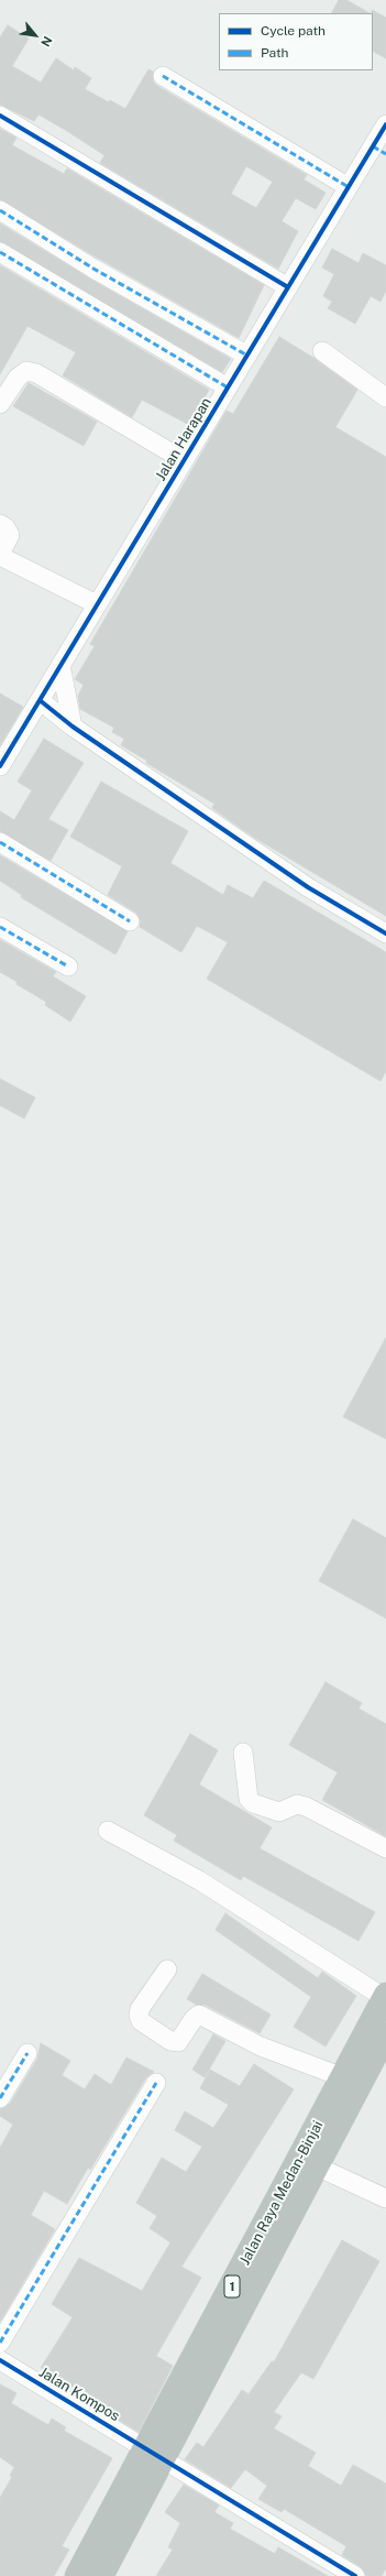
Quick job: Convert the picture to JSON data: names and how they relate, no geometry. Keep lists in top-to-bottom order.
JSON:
{
  "streets": {
    "highway": ["Jalan Raya Medan-Binjai", "1"],
    "street": ["Jalan Harapan", "Jalan Kompos"]
  },
  "crossings": [
    ["Jalan Raya Medan-Binjai", "Jalan Kompos"]
  ],
  "legend": ["Cycle path", "Path"],
  "north": "bottom right"
}
